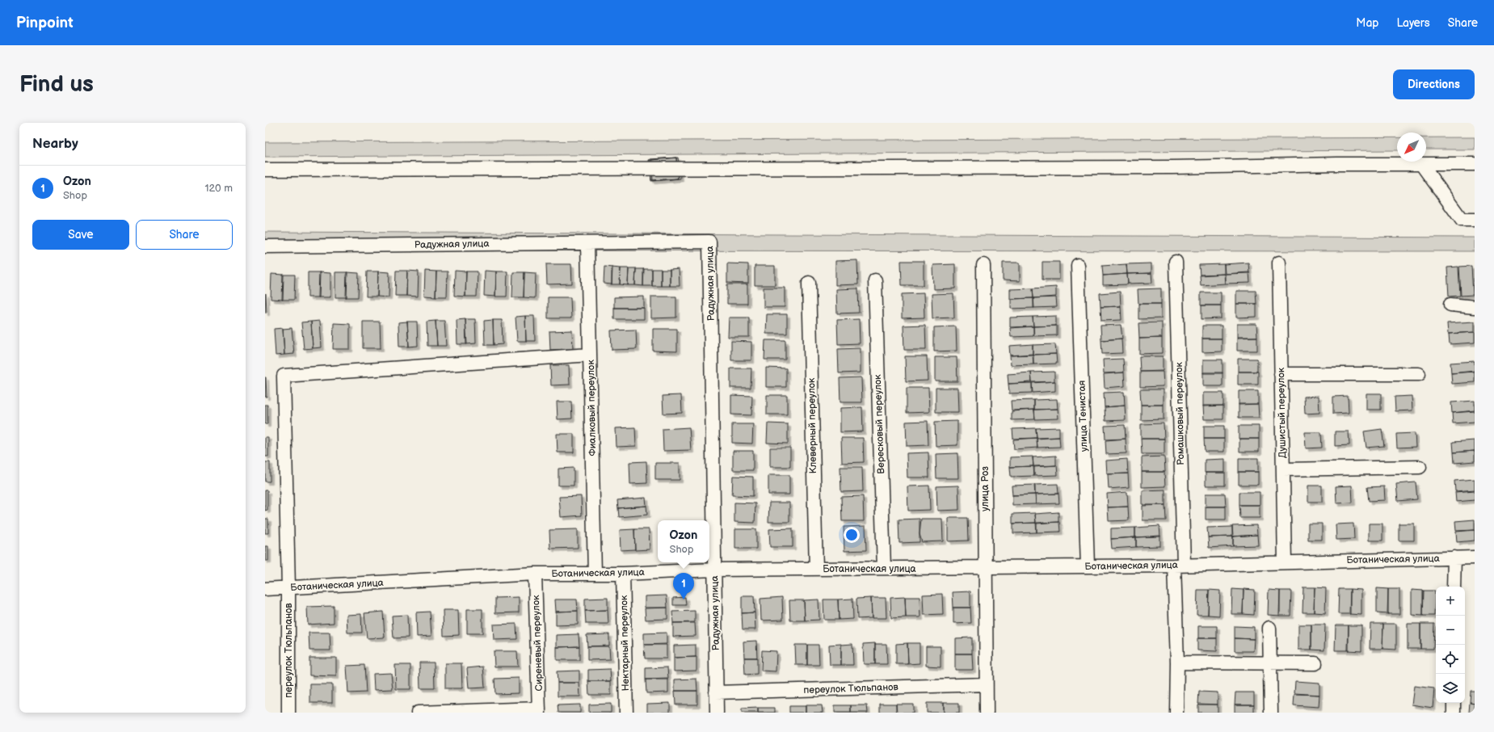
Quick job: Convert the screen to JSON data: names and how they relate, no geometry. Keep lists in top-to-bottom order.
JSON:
{
  "streets": {
    "street": [
      "Радужная улица",
      "Фиалковый переулок",
      "Душистый переулок",
      "Ромашковый переулок",
      "улица Тенистая",
      "Вересковый переулок",
      "Клеверный переулок",
      "улица Роз",
      "Ботаническая улица",
      "Сиреневый переулок",
      "Нектарный переулок",
      "переулок Тюльпанов"
    ]
  },
  "crossings": [
    ["Радужная улица", "Фиалковый переулок"],
    ["Радужная улица", "Ботаническая улица"],
    ["Радужная улица", "переулок Тюльпанов"],
    ["Фиалковый переулок", "Ботаническая улица"],
    ["Фиалковый переулок", "переулок Тюльпанов"],
    ["Душистый переулок", "Ботаническая улица"],
    ["Ромашковый переулок", "Ботаническая улица"],
    ["улица Тенистая", "Ботаническая улица"],
    ["Вересковый переулок", "Ботаническая улица"],
    ["Клеверный переулок", "Ботаническая улица"],
    ["улица Роз", "Ботаническая улица"],
    ["улица Роз", "переулок Тюльпанов"],
    ["Ботаническая улица", "Сиреневый переулок"],
    ["Ботаническая улица", "Нектарный переулок"],
    ["Ботаническая улица", "переулок Тюльпанов"]
  ],
  "north": "bottom left",
  "page": {
    "header": "Pinpoint",
    "nav": ["Map", "Layers", "Share"],
    "buttons": [
      "Directions",
      ["Save", "Share"]
    ],
    "title": "Find us",
    "heading": "Nearby",
    "list": [
      {
        "mark": "1",
        "name": "Ozon",
        "note": "Shop",
        "value": "120 m"
      }
    ],
    "popup": ["Ozon", "Shop"],
    "pins": "1",
    "map_buttons": ["+", "−"]
  }
}
